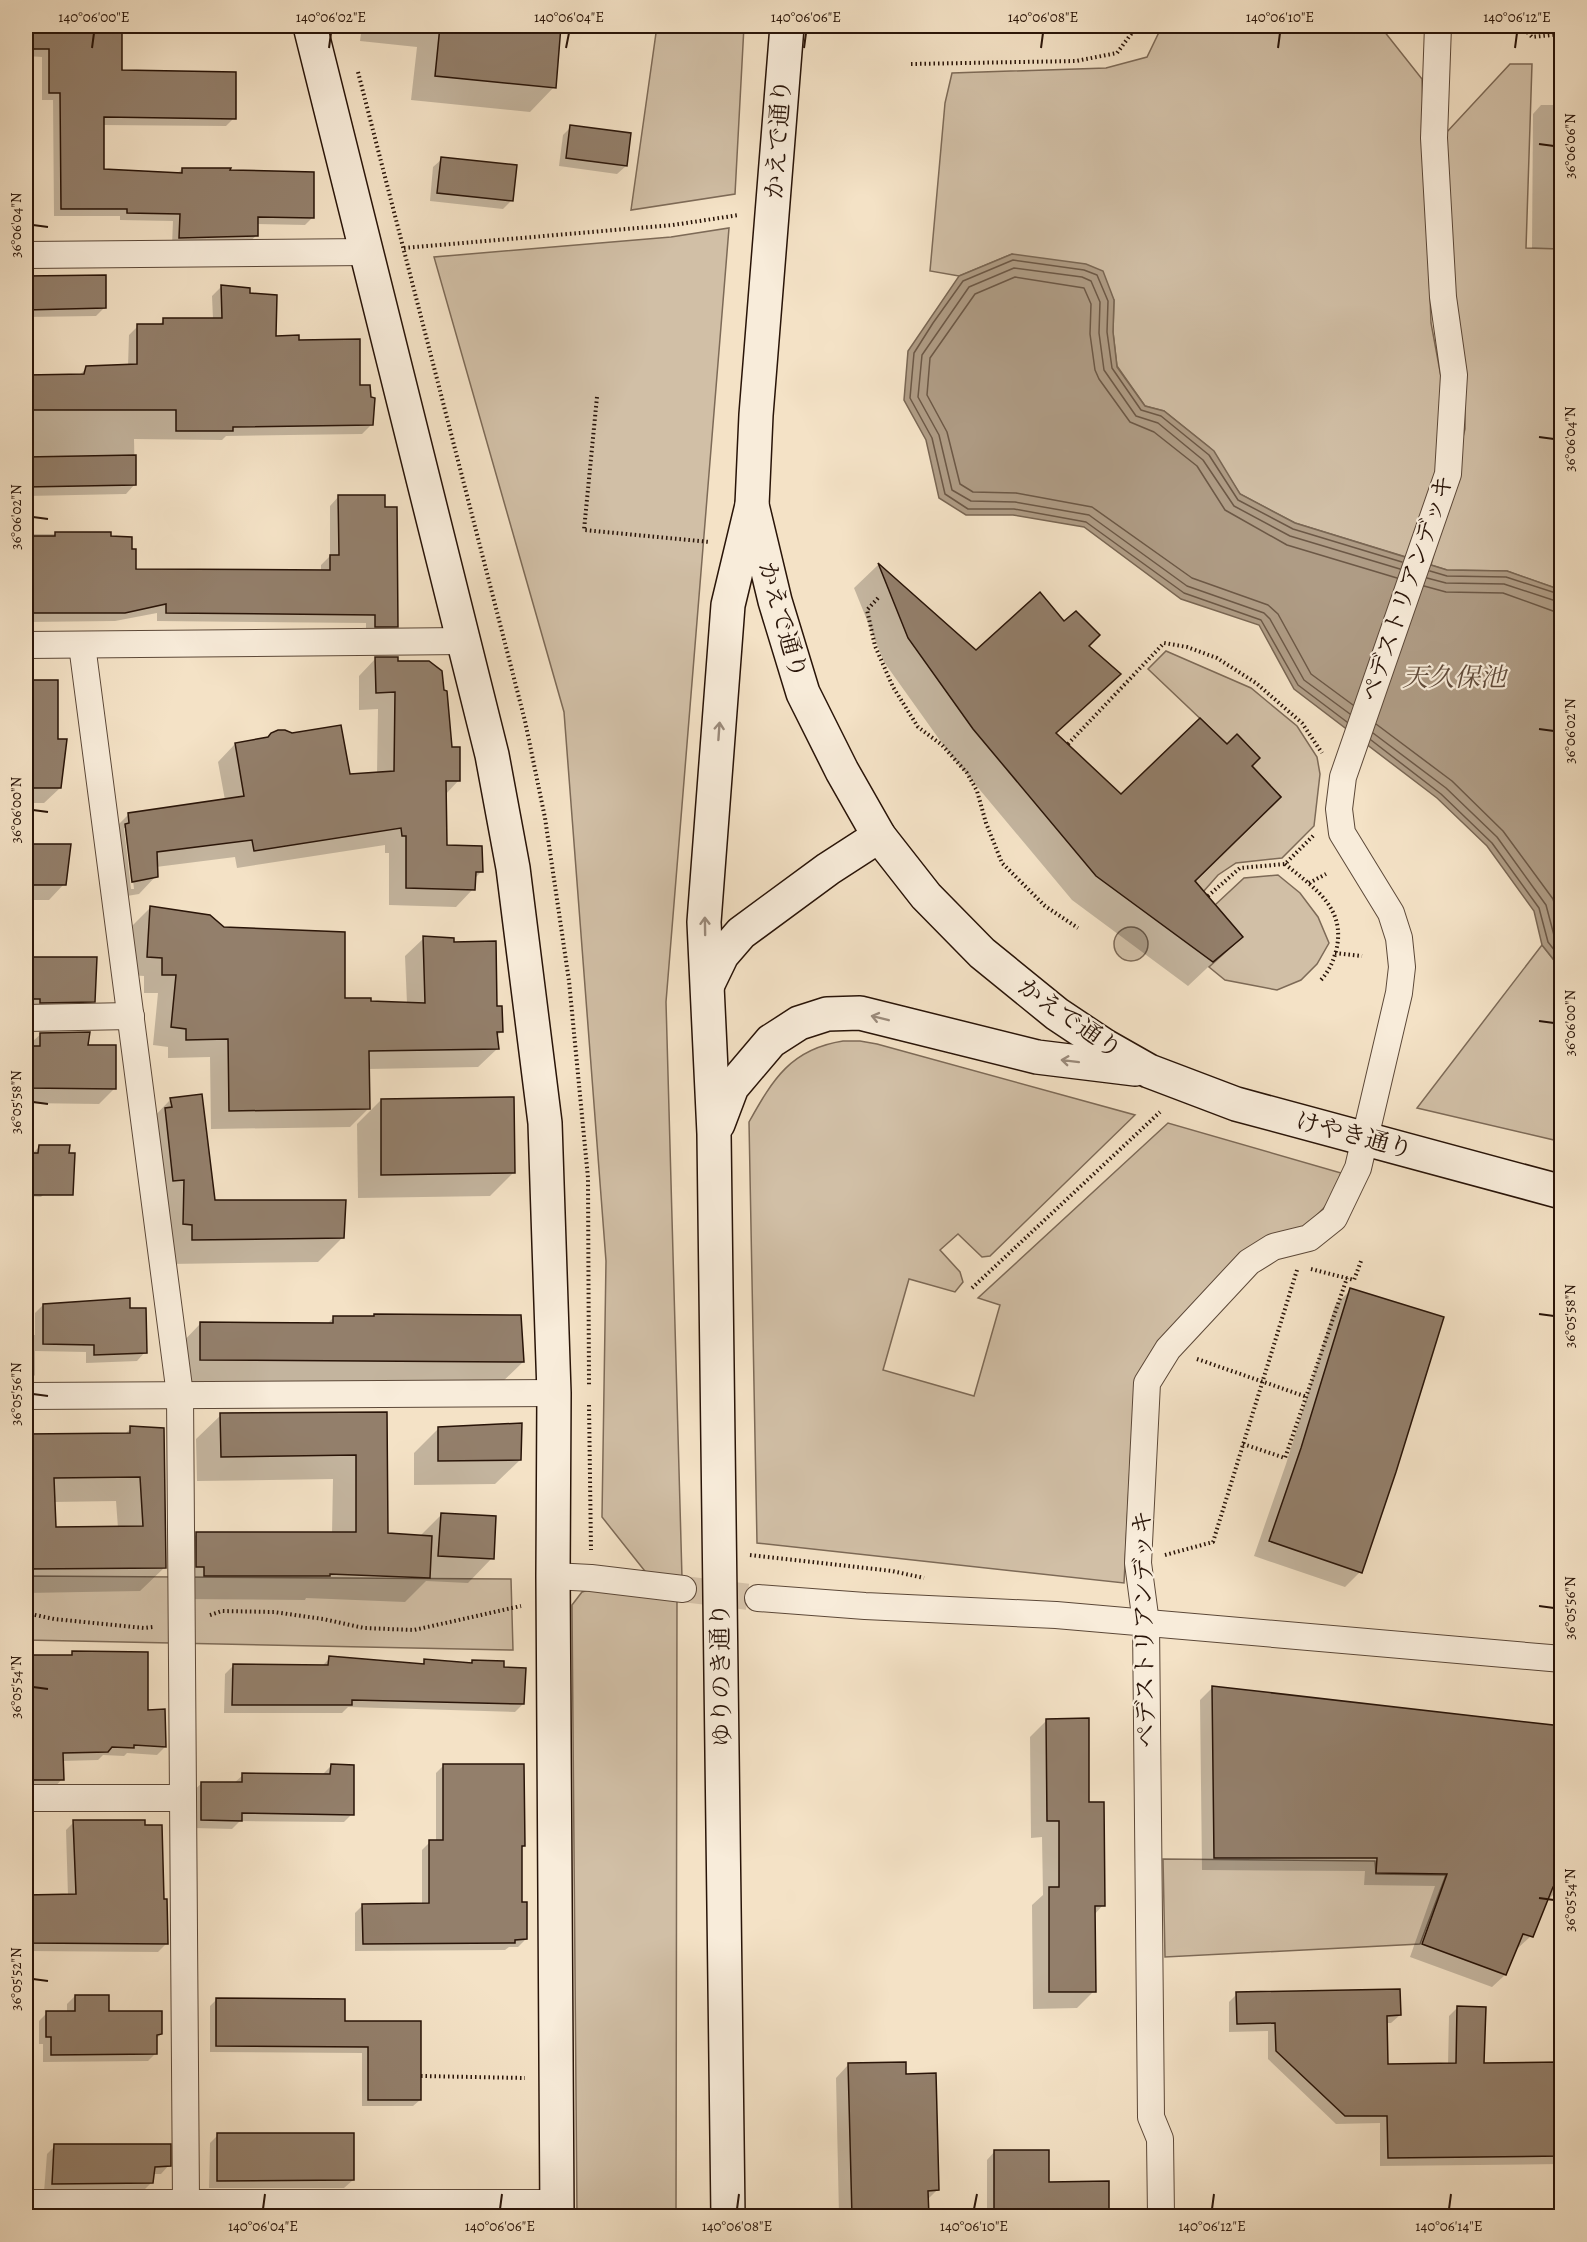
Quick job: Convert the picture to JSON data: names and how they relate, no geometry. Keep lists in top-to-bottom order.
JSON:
{
  "streets": {
    "street": [
      "かえで通り",
      "ペデストリアンデッキ",
      "けやき通り",
      "ゆりのき通り"
    ]
  },
  "crossings": [
    ["かえで通り", "けやき通り"],
    ["ペデストリアンデッキ", "けやき通り"]
  ],
  "water": ["天久保池"],
  "coordinates": [
    "140°06'00\"E",
    "140°06'02\"E",
    "140°06'04\"E",
    "140°06'06\"E",
    "140°06'08\"E",
    "140°06'10\"E",
    "140°06'12\"E",
    "36°06'06\"N",
    "36°06'04\"N",
    "36°06'02\"N",
    "36°06'00\"N",
    "36°05'58\"N",
    "36°05'56\"N",
    "36°05'54\"N",
    "36°05'52\"N",
    "140°06'14\"E"
  ]
}
